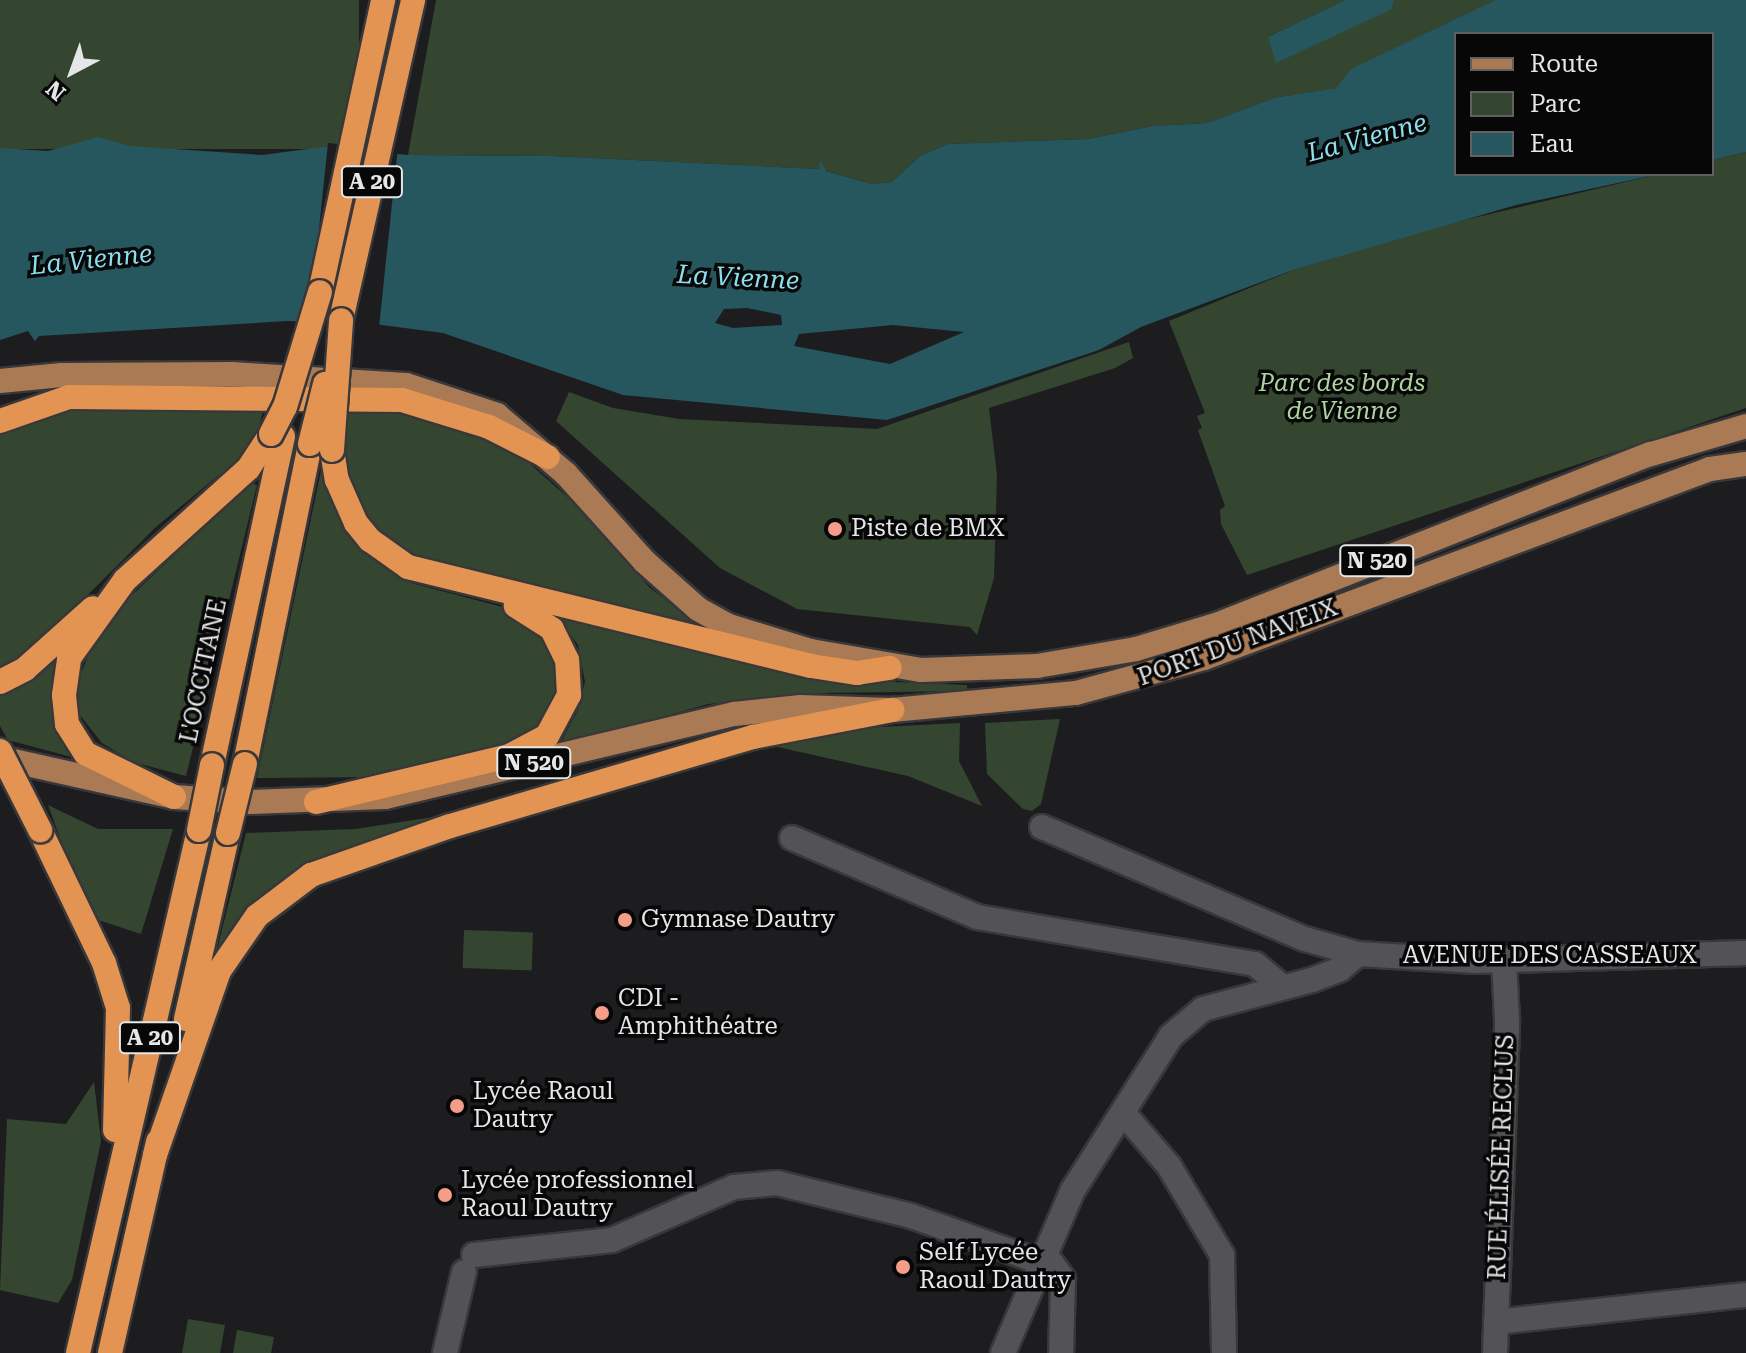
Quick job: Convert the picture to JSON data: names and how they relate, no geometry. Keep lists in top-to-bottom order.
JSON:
{
  "streets": {
    "highway": ["A 20", "L'OCCITANE"],
    "main road": ["N 520", "PORT DU NAVEIX"],
    "street": ["AVENUE DES CASSEAUX", "RUE ÉLISÉE RECLUS"]
  },
  "crossings": [
    ["A 20", "L'OCCITANE"],
    ["N 520", "PORT DU NAVEIX"],
    ["AVENUE DES CASSEAUX", "RUE ÉLISÉE RECLUS"]
  ],
  "water": ["La Vienne"],
  "parks": ["Parc des bords de Vienne"],
  "places": [
    "Piste de BMX",
    "Gymnase Dautry",
    "CDI - Amphithéatre",
    "Lycée Raoul Dautry",
    "Lycée professionnel Raoul Dautry",
    "Self Lycée Raoul Dautry"
  ],
  "legend": ["Route", "Parc", "Eau"],
  "north": "bottom left"
}
